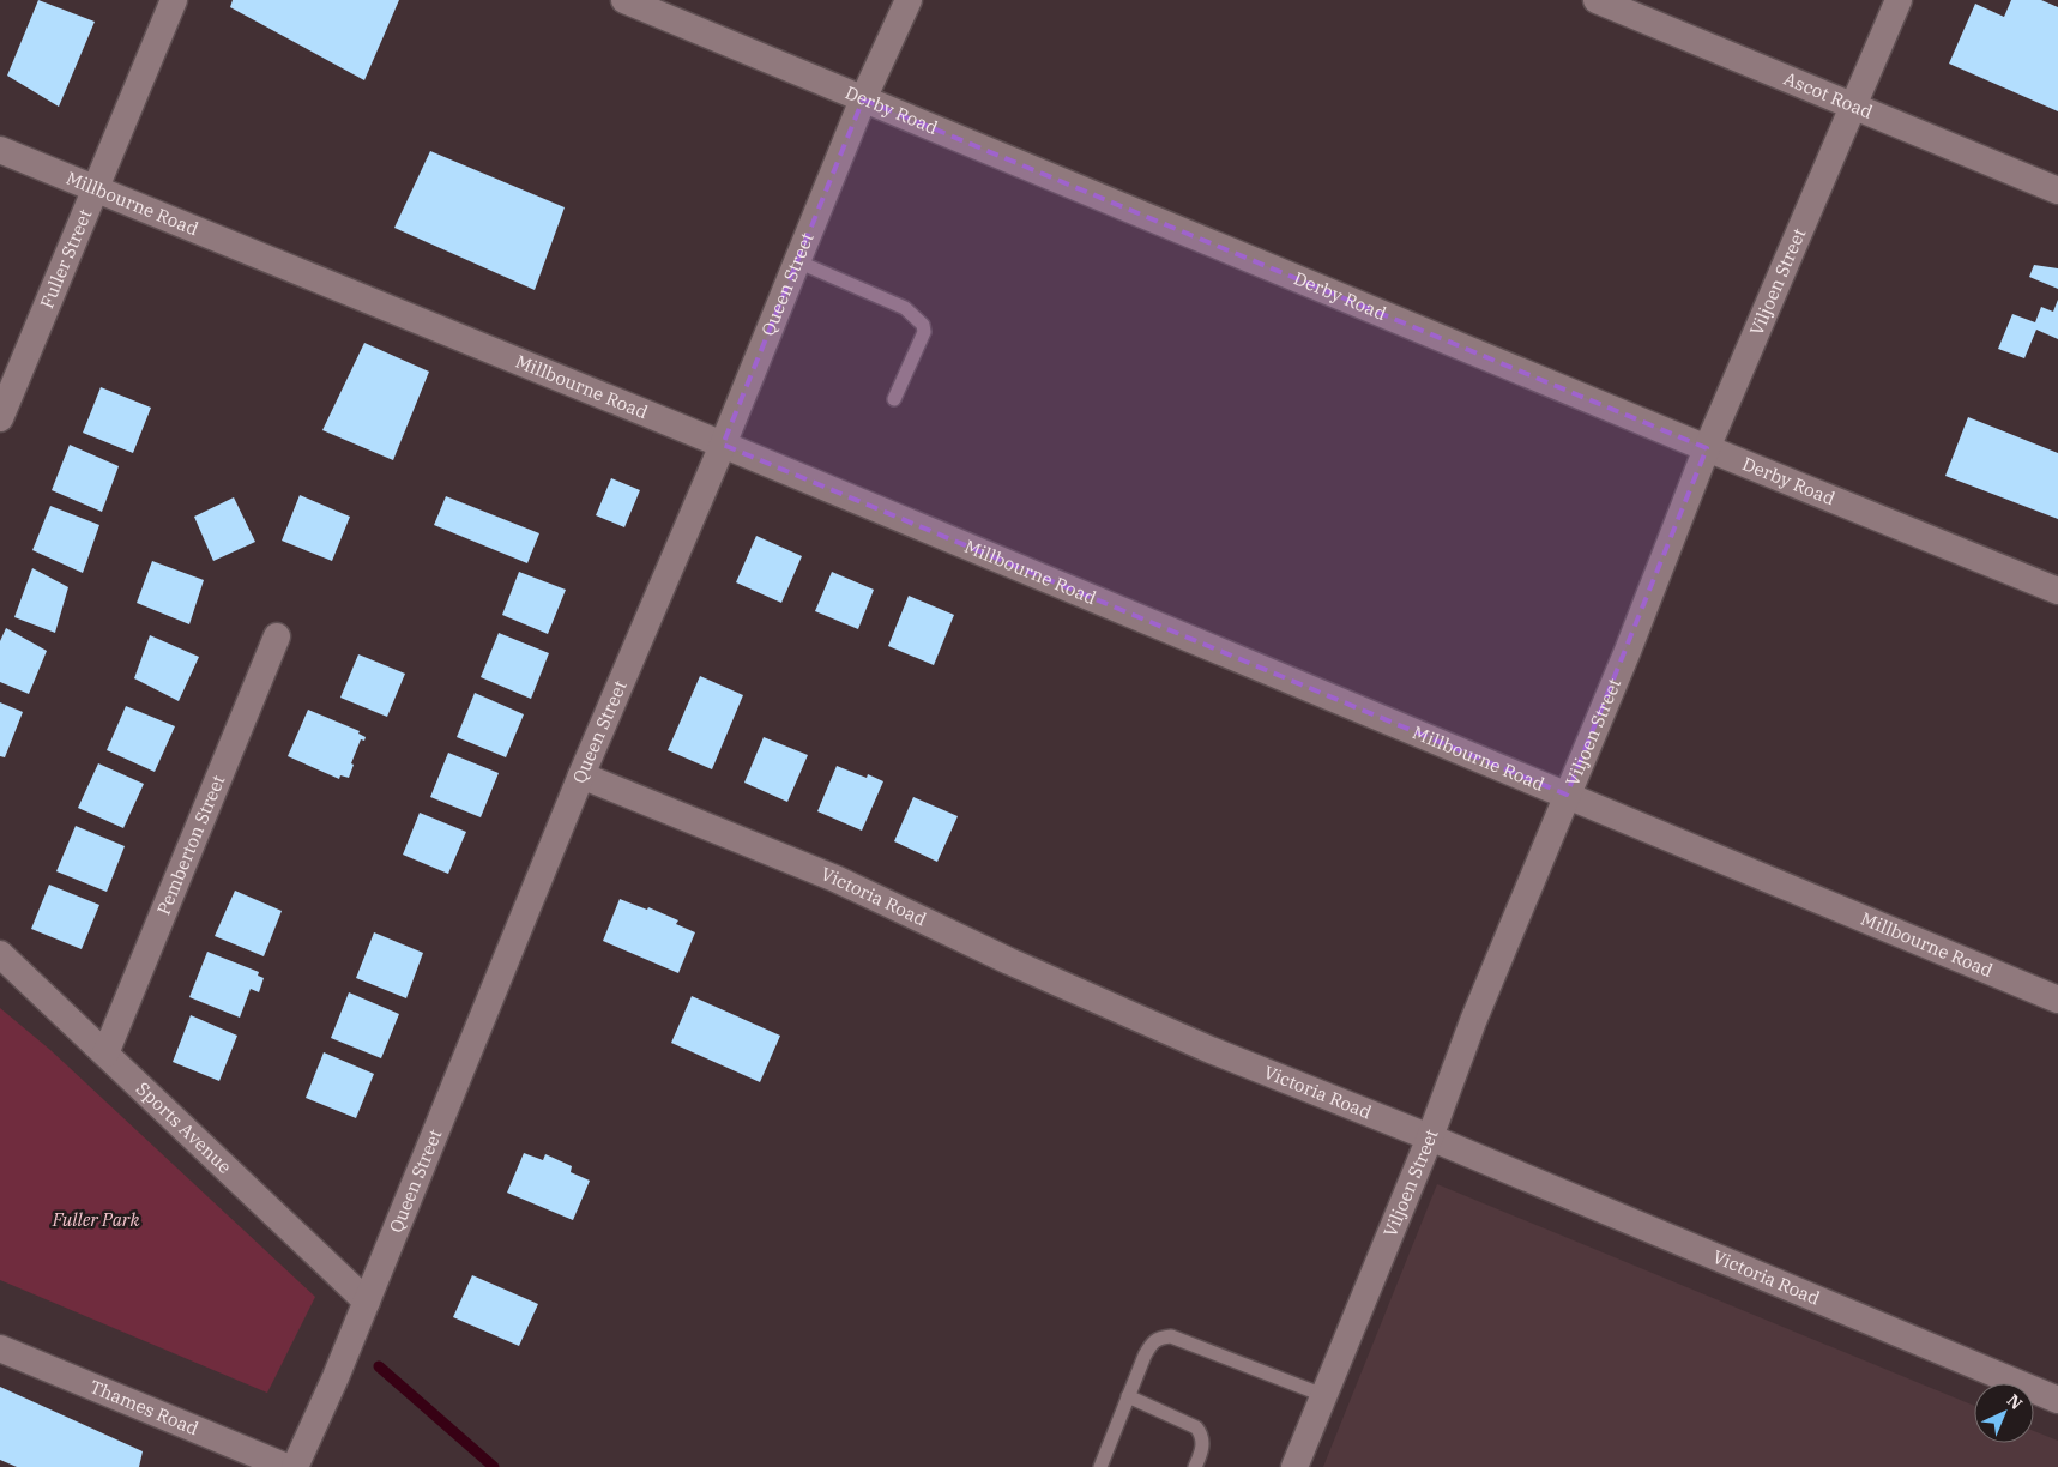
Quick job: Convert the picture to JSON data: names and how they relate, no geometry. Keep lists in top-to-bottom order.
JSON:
{
  "streets": {
    "street": [
      "Ascot Road",
      "Derby Road",
      "Millbourne Road",
      "Fuller Street",
      "Viljoen Street",
      "Queen Street",
      "Pemberton Street",
      "Victoria Road",
      "Sports Avenue",
      "Thames Road"
    ]
  },
  "crossings": [
    ["Ascot Road", "Viljoen Street"],
    ["Derby Road", "Viljoen Street"],
    ["Derby Road", "Queen Street"],
    ["Millbourne Road", "Fuller Street"],
    ["Millbourne Road", "Viljoen Street"],
    ["Millbourne Road", "Queen Street"],
    ["Viljoen Street", "Victoria Road"],
    ["Queen Street", "Victoria Road"],
    ["Queen Street", "Sports Avenue"],
    ["Pemberton Street", "Sports Avenue"]
  ],
  "parks": ["Fuller Park"],
  "north": "top right"
}
